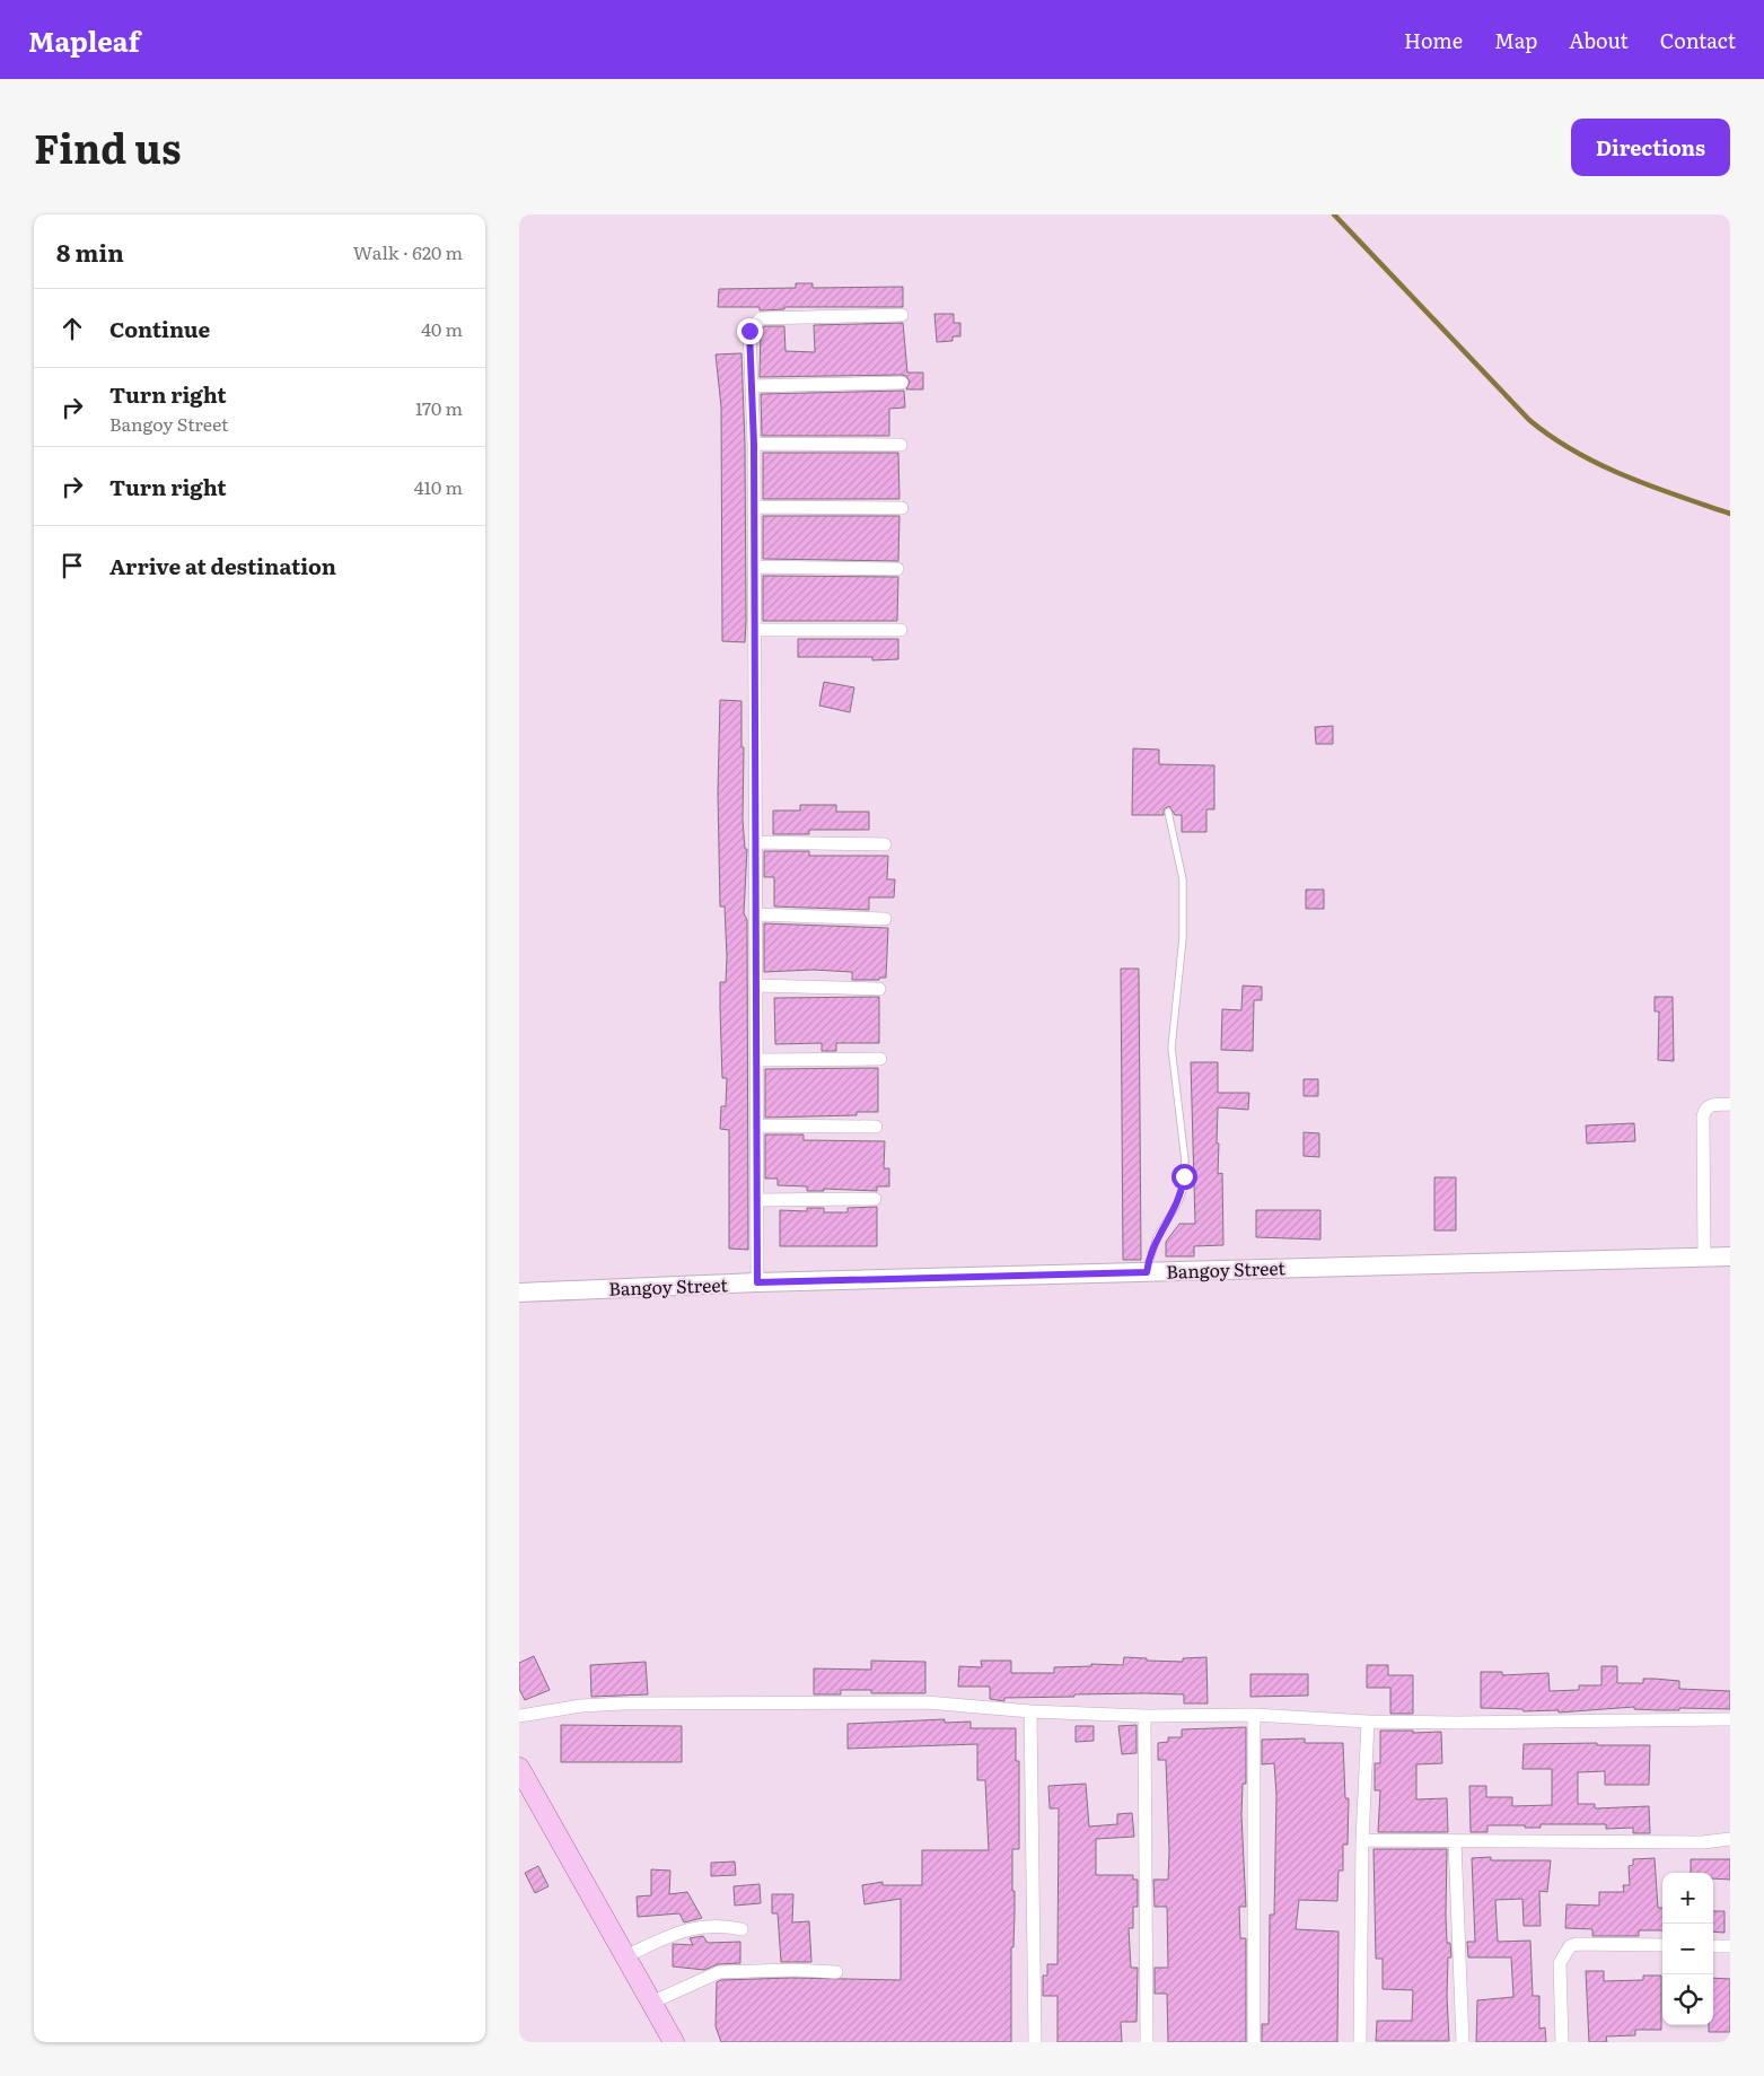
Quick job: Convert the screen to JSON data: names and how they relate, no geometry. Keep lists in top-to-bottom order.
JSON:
{
  "streets": {
    "main road": ["Bangoy Street"]
  },
  "page": {
    "header": "Mapleaf",
    "nav": [
      "Home",
      "Map",
      "About",
      "Contact"
    ],
    "title": "Find us",
    "buttons": "Directions",
    "heading": ["8 min", "Walk · 620 m"],
    "list": [
      ["Continue", "40 m"],
      ["Turn right", "Bangoy Street", "170 m"],
      ["Turn right", "410 m"],
      "Arrive at destination"
    ],
    "map_buttons": ["+", "−"]
  }
}
